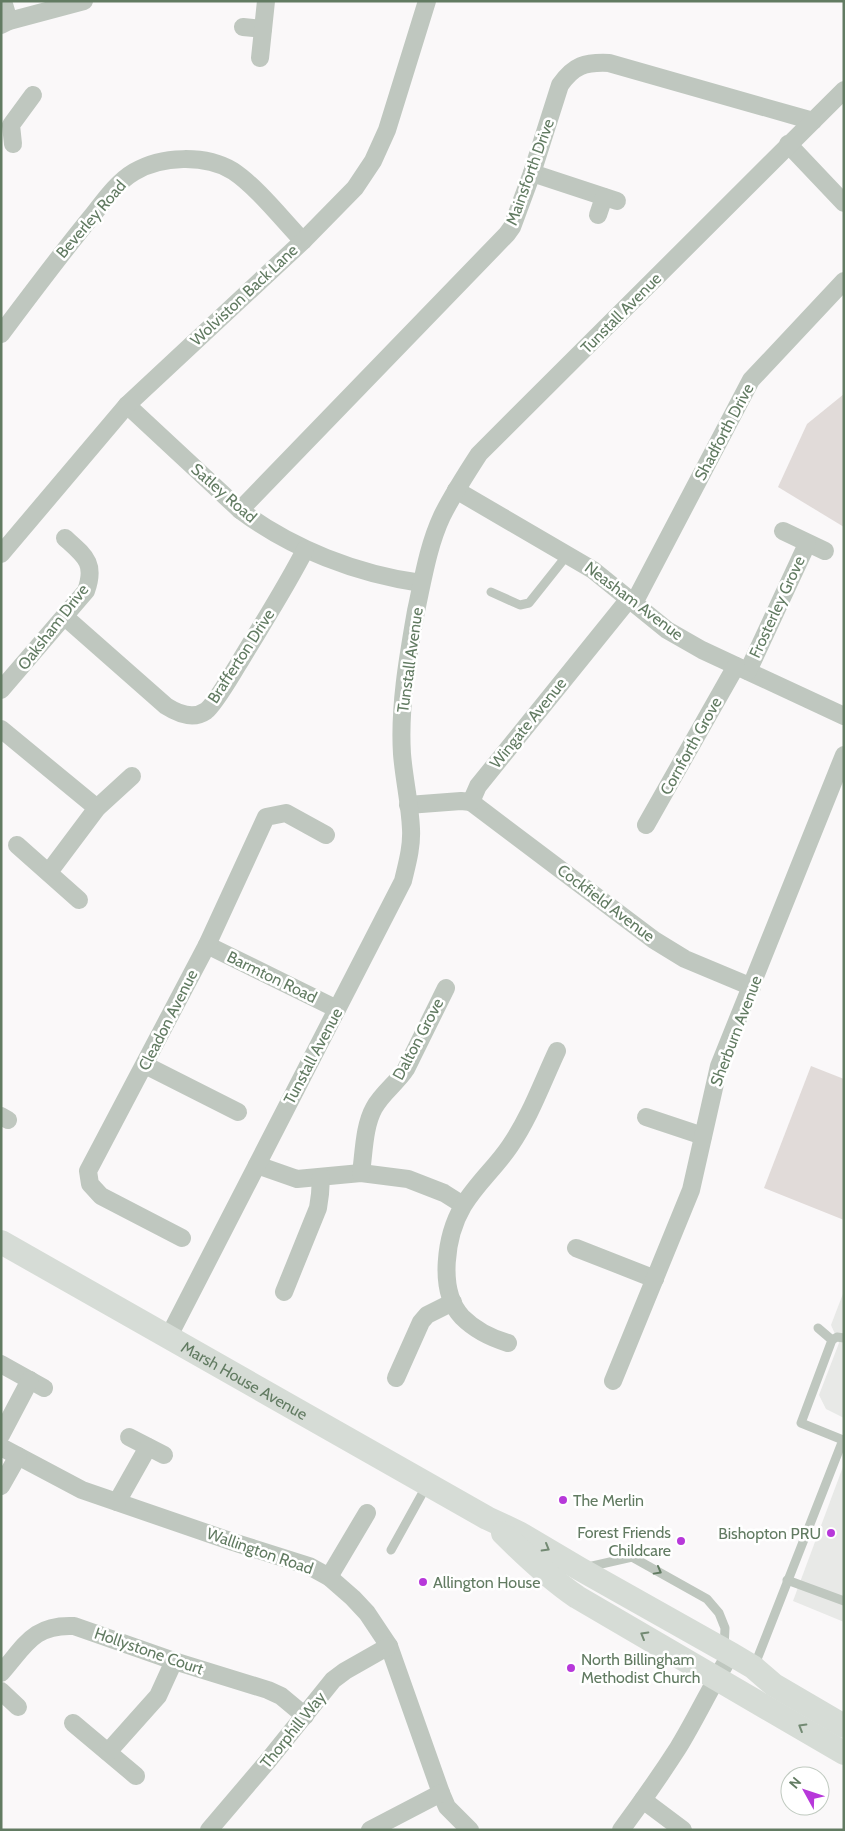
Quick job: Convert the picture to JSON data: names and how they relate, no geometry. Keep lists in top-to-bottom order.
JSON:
{
  "streets": {
    "street": [
      "Mainsforth Drive",
      "Beverley Road",
      "Wolviston Back Lane",
      "Tunstall Avenue",
      "Shadforth Drive",
      "Satley Road",
      "Neasham Avenue",
      "Frosterley Grove",
      "Oaksham Drive",
      "Brafferton Drive",
      "Wingate Avenue",
      "Cornforth Grove",
      "Cockfield Avenue",
      "Barmton Road",
      "Cleadon Avenue",
      "Sherburn Avenue",
      "Dalton Grove",
      "Marsh House Avenue",
      "Wallington Road",
      "Hollystone Court",
      "Thorphill Way"
    ]
  },
  "crossings": [
    ["Mainsforth Drive", "Tunstall Avenue"],
    ["Mainsforth Drive", "Satley Road"],
    ["Beverley Road", "Wolviston Back Lane"],
    ["Wolviston Back Lane", "Satley Road"],
    ["Tunstall Avenue", "Satley Road"],
    ["Tunstall Avenue", "Neasham Avenue"],
    ["Tunstall Avenue", "Barmton Road"],
    ["Tunstall Avenue", "Marsh House Avenue"],
    ["Shadforth Drive", "Neasham Avenue"],
    ["Shadforth Drive", "Wingate Avenue"],
    ["Satley Road", "Brafferton Drive"],
    ["Neasham Avenue", "Frosterley Grove"],
    ["Neasham Avenue", "Wingate Avenue"],
    ["Neasham Avenue", "Cornforth Grove"],
    ["Frosterley Grove", "Cornforth Grove"],
    ["Oaksham Drive", "Brafferton Drive"],
    ["Wingate Avenue", "Cockfield Avenue"],
    ["Cockfield Avenue", "Sherburn Avenue"],
    ["Barmton Road", "Cleadon Avenue"],
    ["Wallington Road", "Thorphill Way"],
    ["Hollystone Court", "Thorphill Way"]
  ],
  "places": [
    "The Merlin",
    "Bishopton PRU",
    "Forest Friends Childcare",
    "Allington House",
    "North Billingham Methodist Church"
  ],
  "north": "top left"
}
